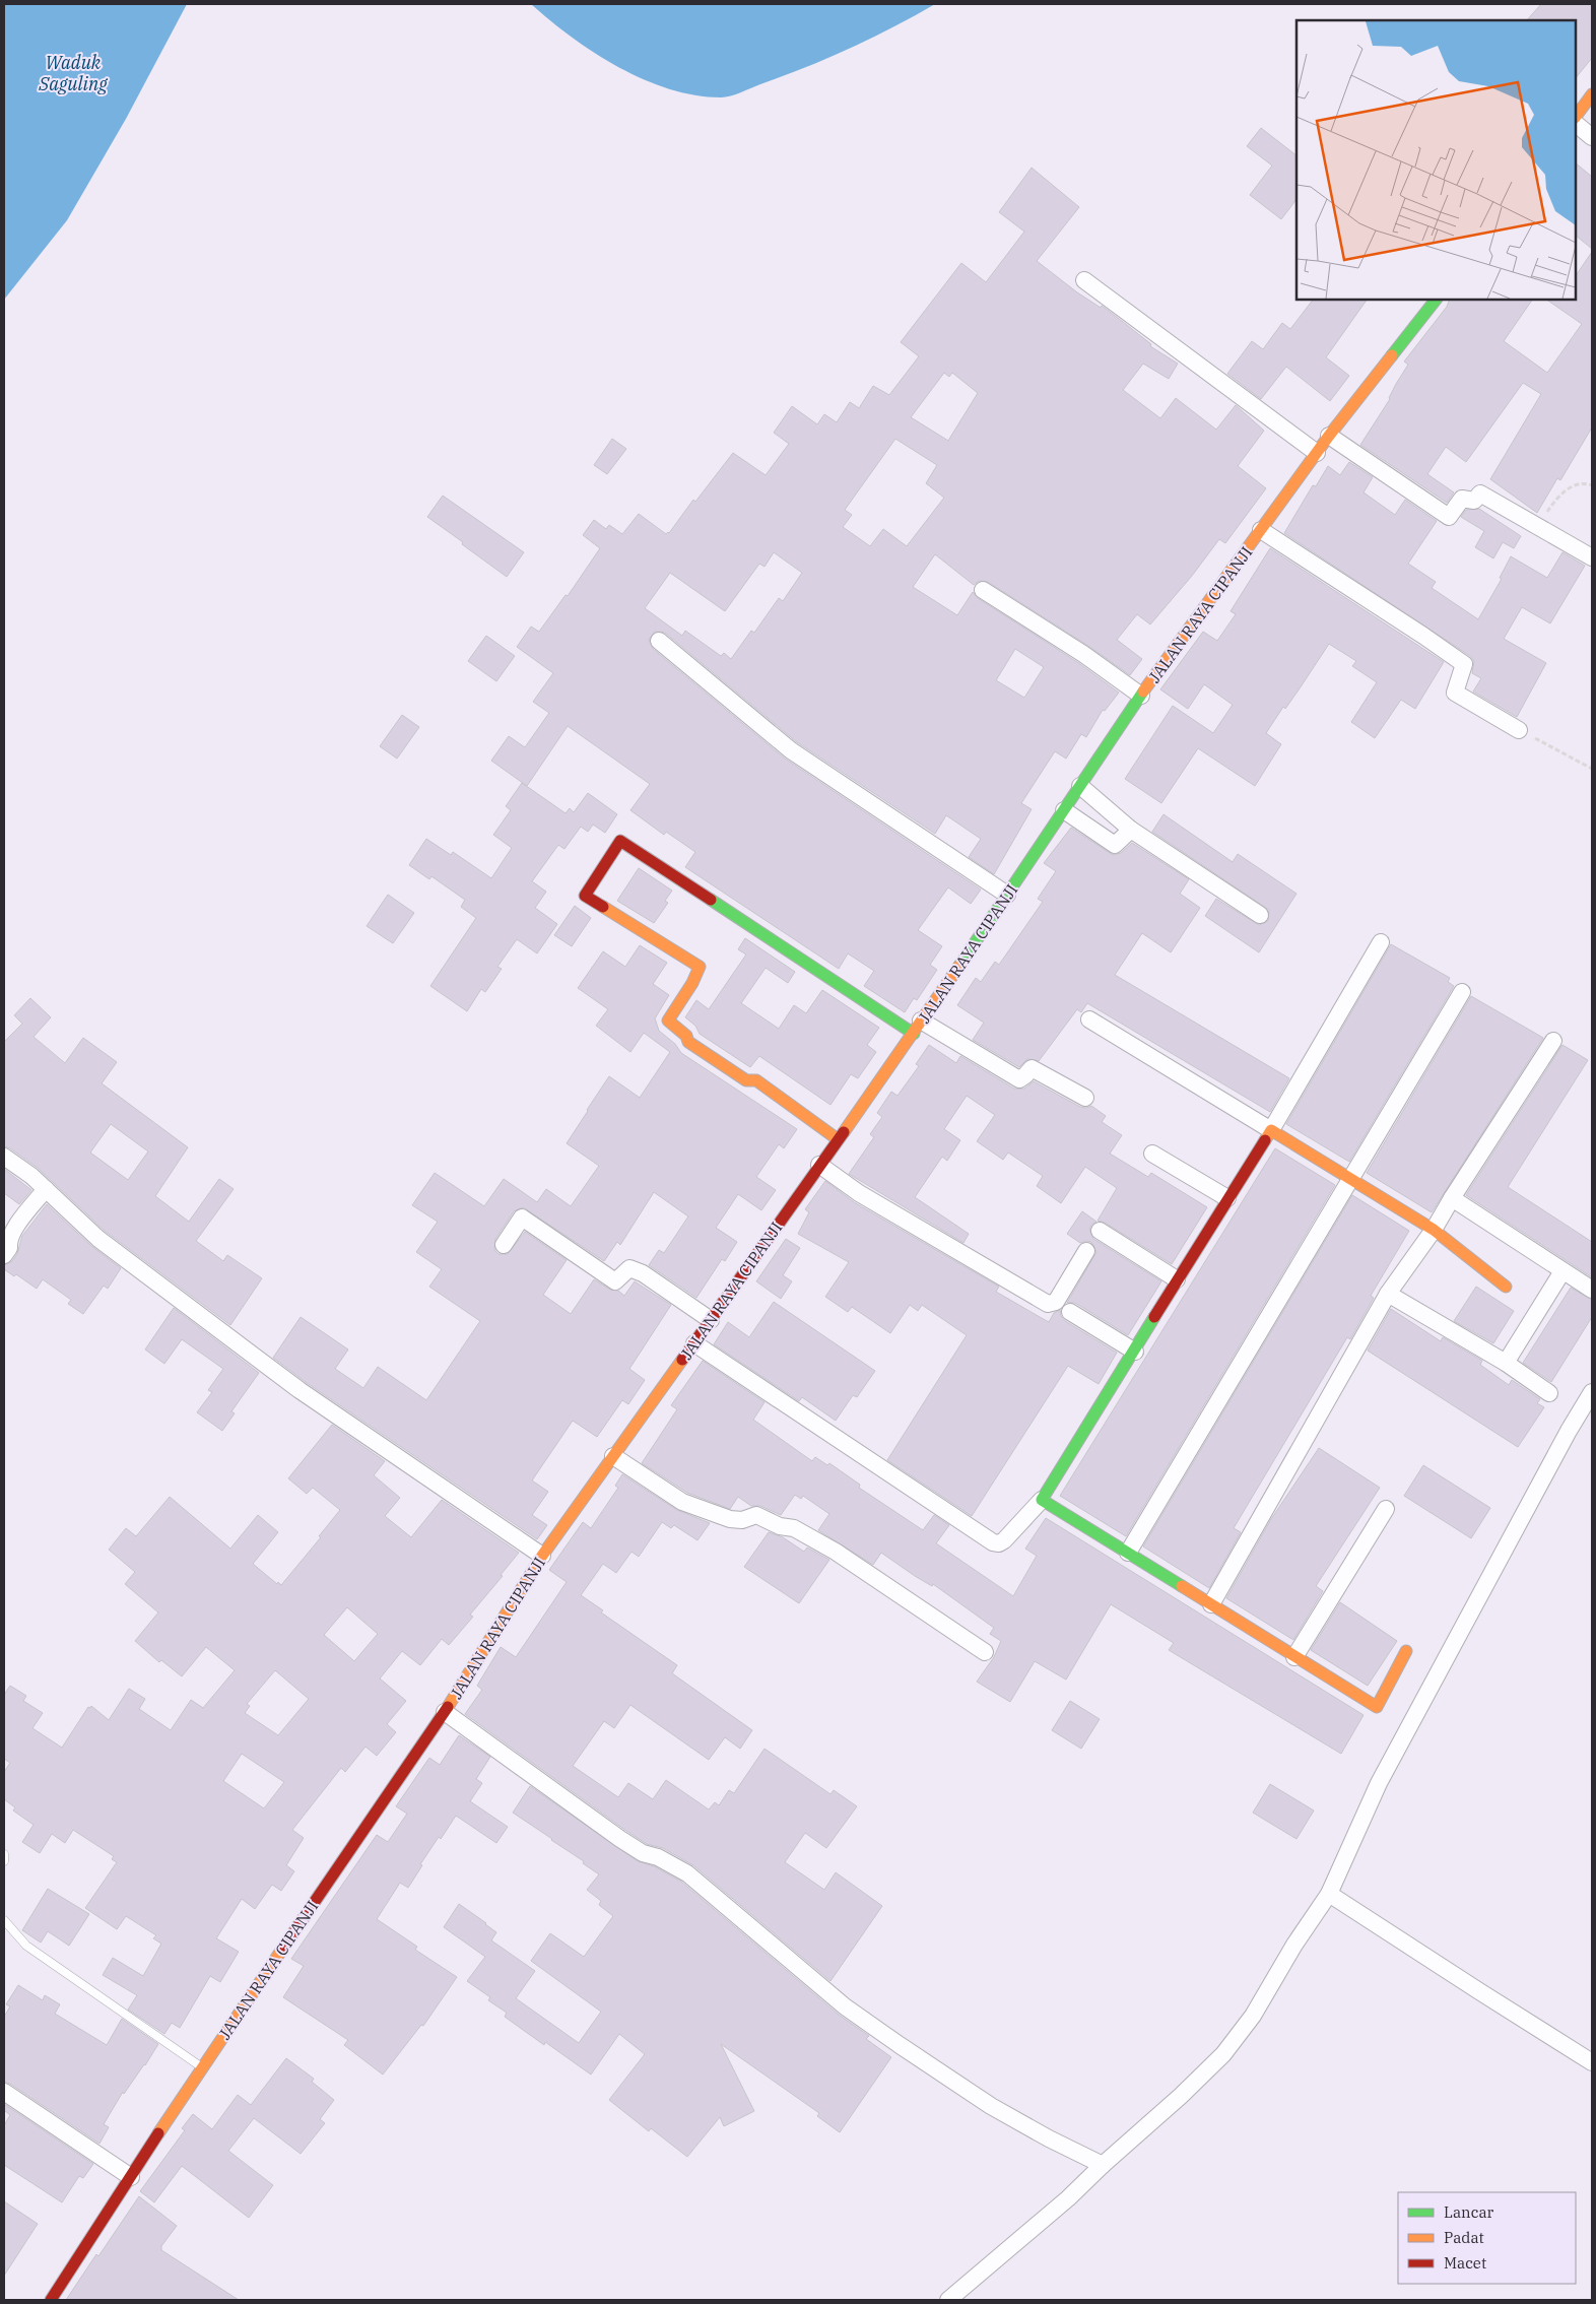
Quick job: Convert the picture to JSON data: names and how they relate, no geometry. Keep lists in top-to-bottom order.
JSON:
{
  "streets": {
    "main road": ["JALAN RAYA CIPANJI"]
  },
  "water": ["Waduk Saguling"],
  "legend": ["Lancar", "Padat", "Macet"]
}
